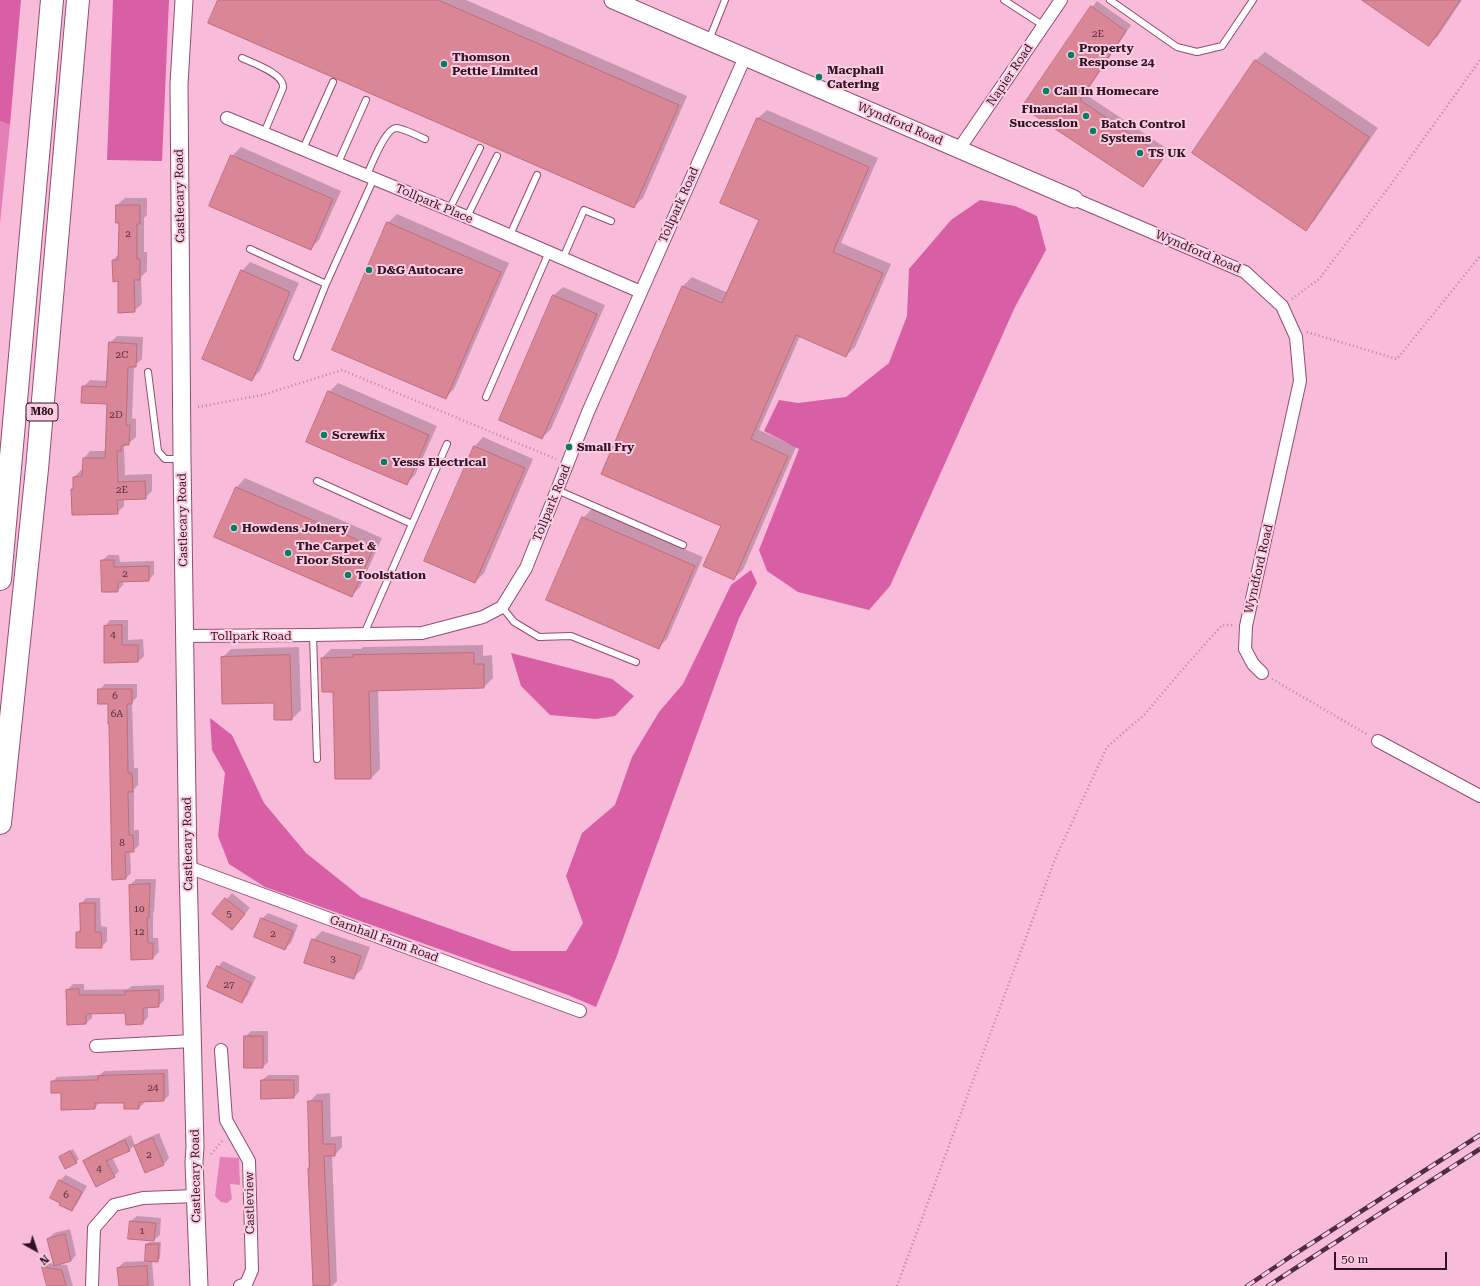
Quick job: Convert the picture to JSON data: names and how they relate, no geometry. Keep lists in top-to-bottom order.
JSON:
{
  "streets": {
    "highway": ["M80"],
    "main road": ["Wyndford Road", "Castlecary Road"],
    "street": [
      "Napier Road",
      "Tollpark Place",
      "Tollpark Road",
      "Garnhall Farm Road",
      "Castleview"
    ]
  },
  "crossings": [
    ["Napier Road", "Wyndford Road"],
    ["Wyndford Road", "Tollpark Road"],
    ["Castlecary Road", "Tollpark Road"],
    ["Castlecary Road", "Garnhall Farm Road"],
    ["Tollpark Place", "Tollpark Road"]
  ],
  "places": [
    "Property Response 24",
    "Thomson Pettie Limited",
    "Macphail Catering",
    "Call In Homecare",
    "Financial Succession",
    "Batch Control Systems",
    "TS UK",
    "D&G Autocare",
    "Screwfix",
    "Small Fry",
    "Yesss Electrical",
    "Howdens Joinery",
    "The Carpet & Floor Store",
    "Toolstation"
  ],
  "house_numbers": [
    "2E",
    "2",
    "2C",
    "2D",
    "2E",
    "2",
    "4",
    "6",
    "6A",
    "8",
    "10",
    "5",
    "12",
    "2",
    "3",
    "27",
    "24",
    "2",
    "4",
    "6",
    "1"
  ],
  "scale_bar": "50 m",
  "north": "bottom right"
}
